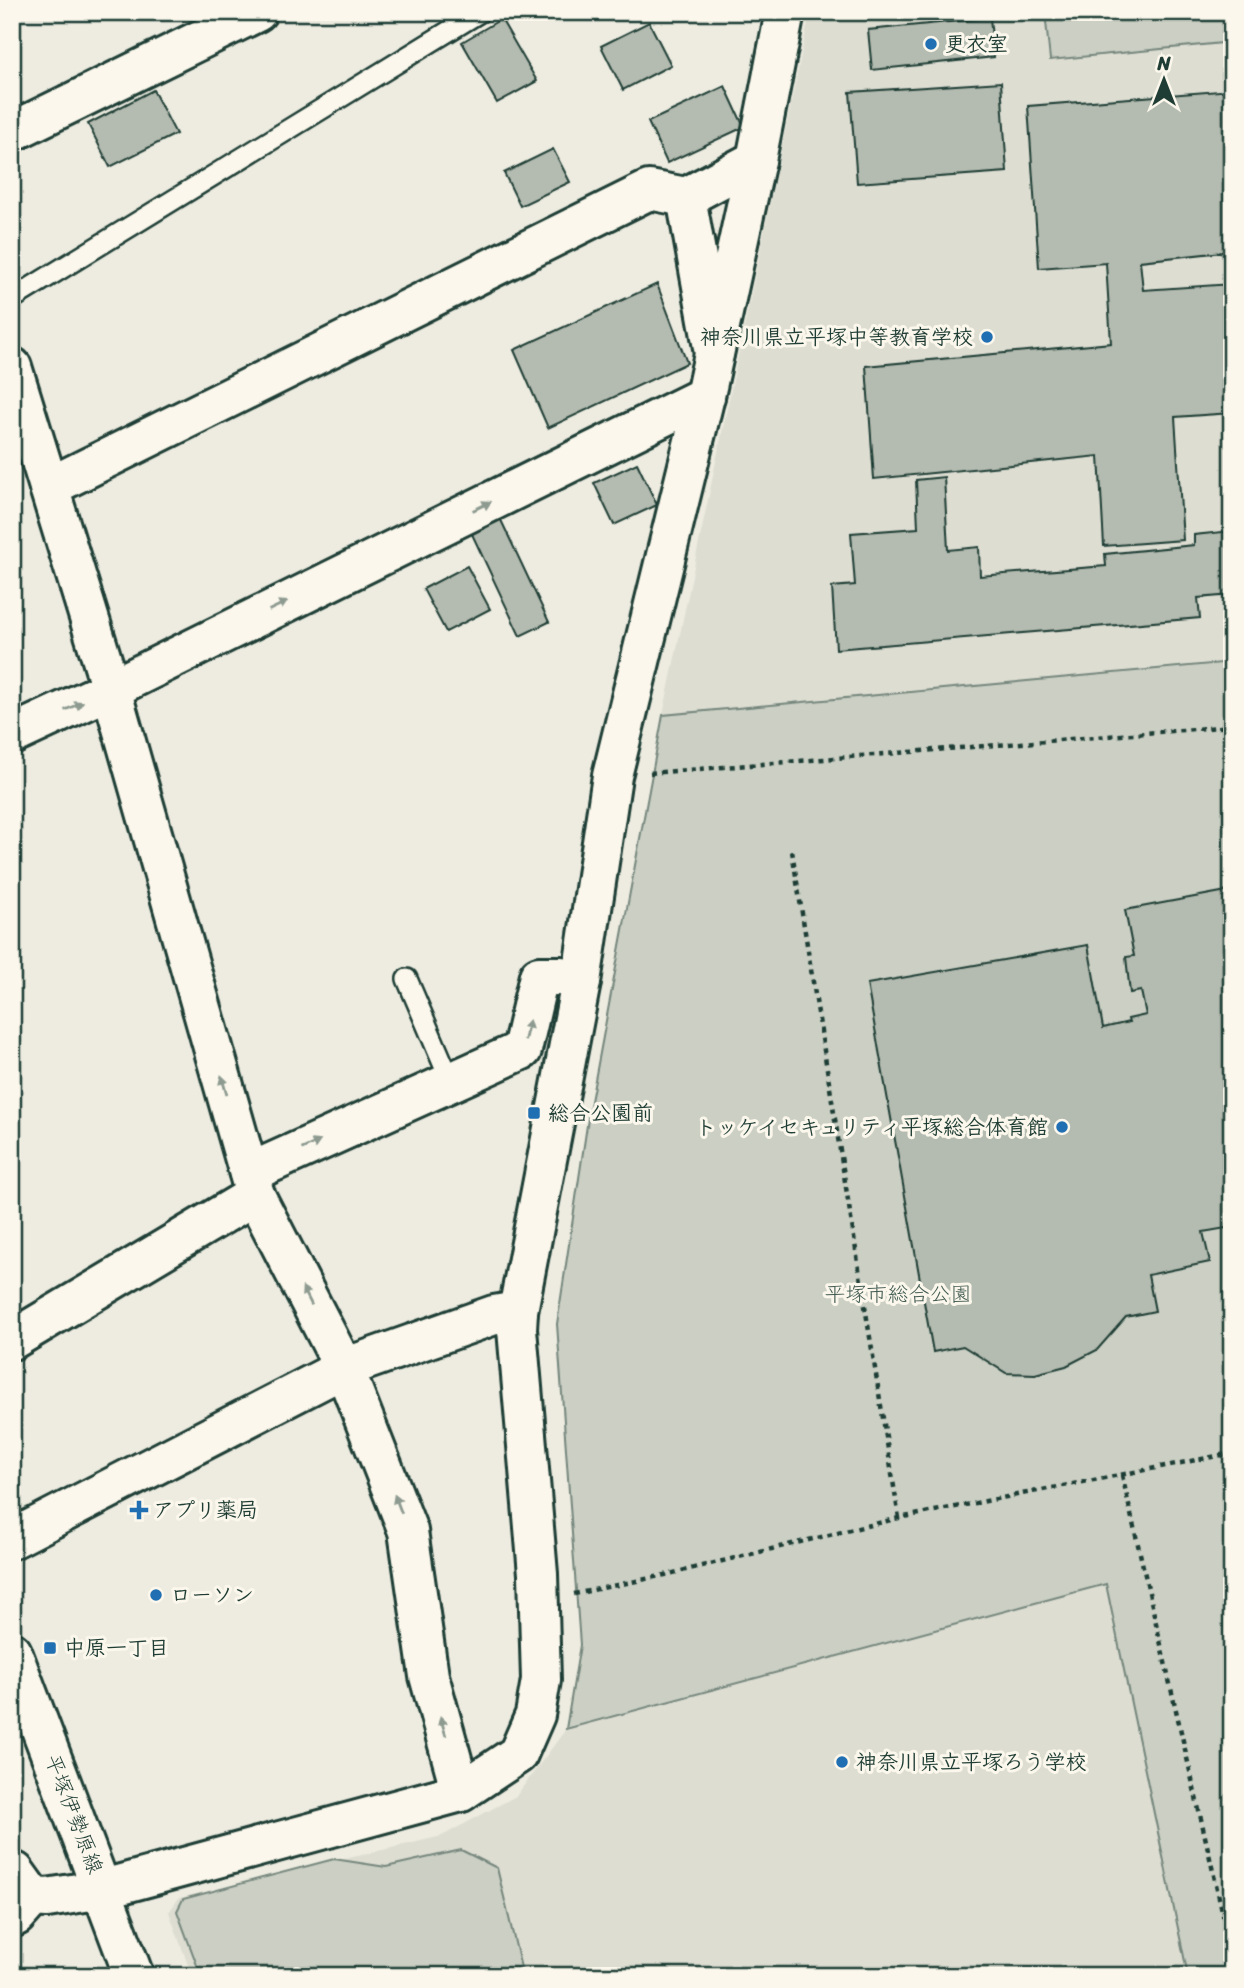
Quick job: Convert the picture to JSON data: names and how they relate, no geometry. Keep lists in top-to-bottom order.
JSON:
{
  "streets": {
    "street": ["平塚伊勢原線"]
  },
  "parks": ["平塚市総合公園"],
  "places": {
    "other": [
      "更衣室",
      "神奈川県立平塚中等教育学校",
      "トッケイセキュリティ平塚総合体育館",
      "ローソン",
      "神奈川県立平塚ろう学校"
    ],
    "transit": ["総合公園前", "中原一丁目"],
    "health": ["アプリ薬局"]
  },
  "north": "top"
}
